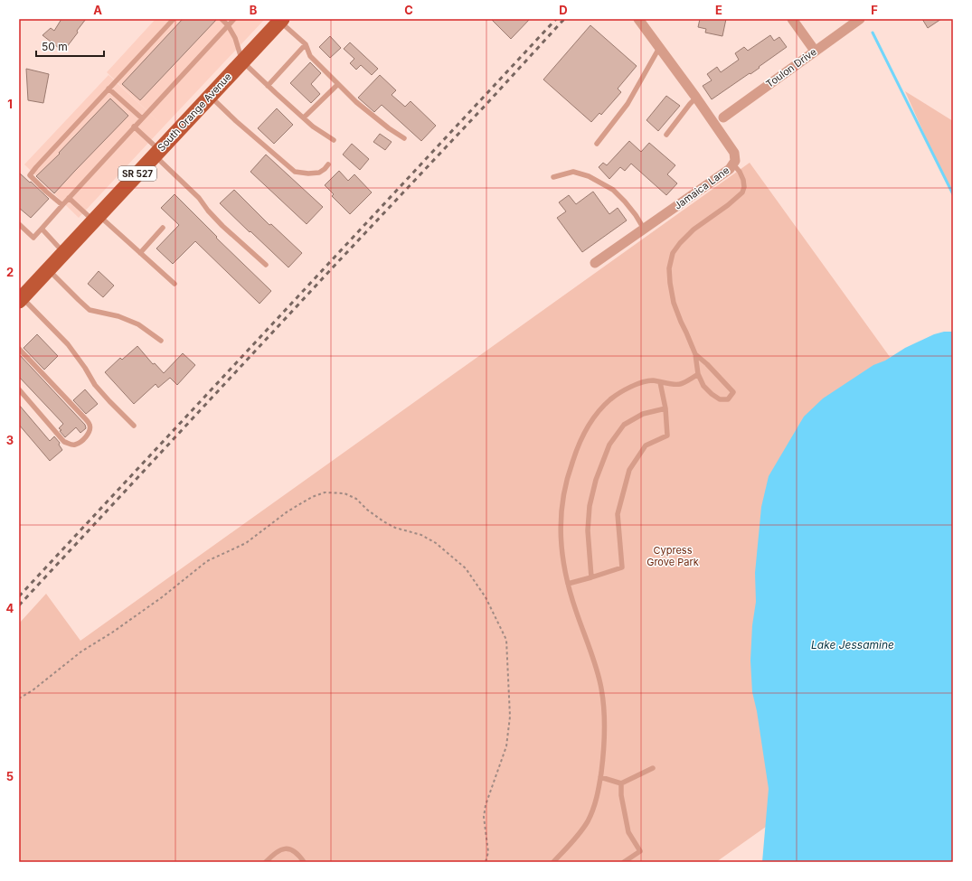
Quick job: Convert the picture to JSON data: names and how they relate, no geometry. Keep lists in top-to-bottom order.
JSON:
{
  "streets": {
    "main road": ["South Orange Avenue", "SR 527"],
    "street": ["Toulon Drive", "Jamaica Lane"]
  },
  "water": ["Lake Jessamine"],
  "parks": ["Cypress Grove Park"],
  "scale_bar": "50 m",
  "grid": {
    "columns": [
      "A",
      "B",
      "C",
      "D",
      "E",
      "F"
    ],
    "rows": [
      "1",
      "2",
      "3",
      "4",
      "5"
    ]
  }
}
